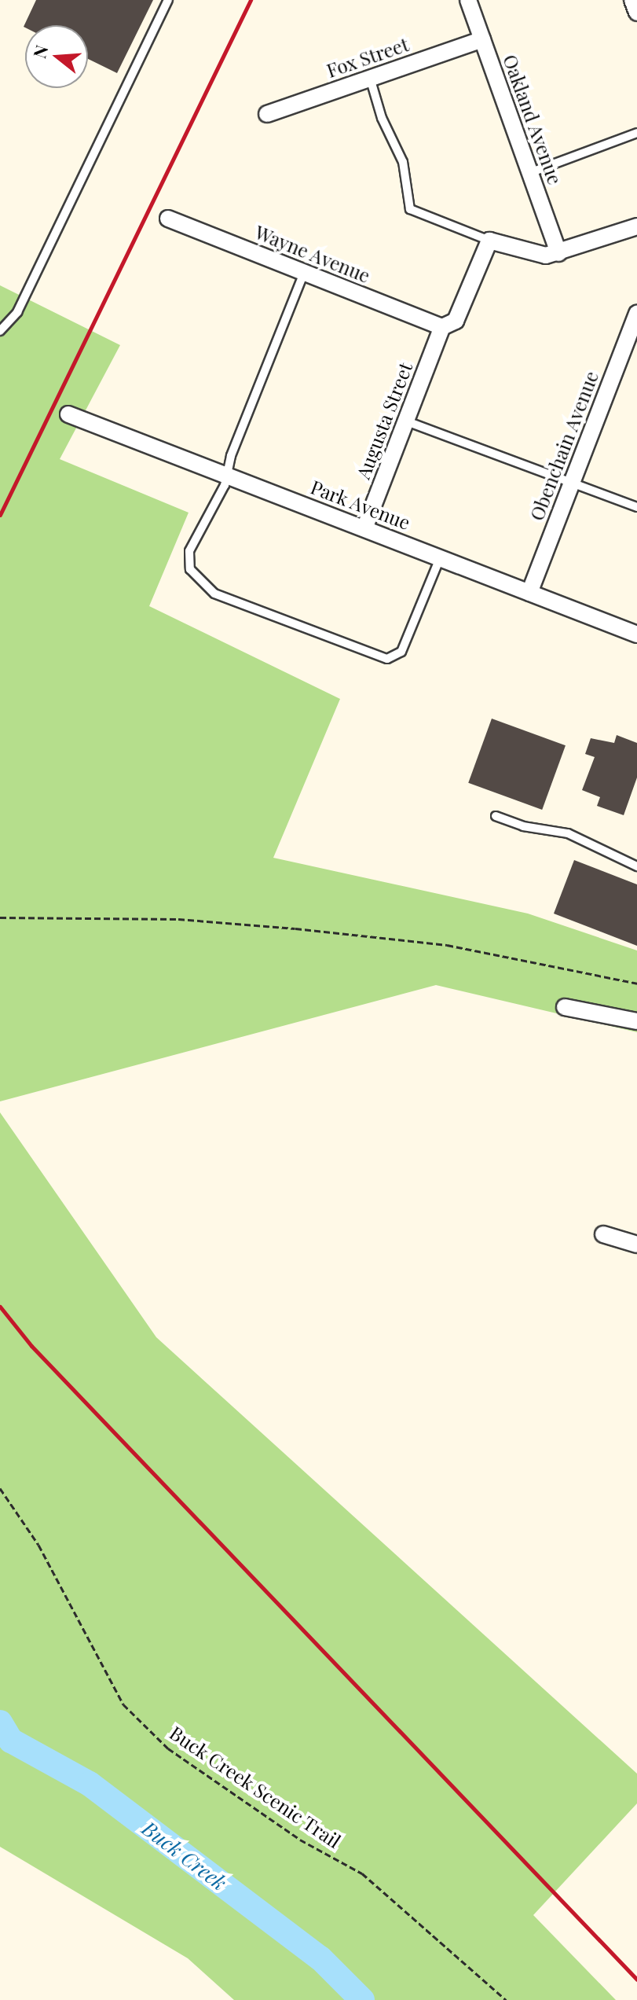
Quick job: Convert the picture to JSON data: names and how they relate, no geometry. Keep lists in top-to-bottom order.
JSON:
{
  "streets": {
    "street": [
      "Fox Street",
      "Oakland Avenue",
      "Wayne Avenue",
      "Augusta Street",
      "Obenchain Avenue",
      "Park Avenue"
    ],
    "path": ["Buck Creek Scenic Trail"]
  },
  "crossings": [
    ["Fox Street", "Oakland Avenue"],
    ["Wayne Avenue", "Augusta Street"],
    ["Augusta Street", "Park Avenue"],
    ["Obenchain Avenue", "Park Avenue"]
  ],
  "water": ["Buck Creek"],
  "north": "left"
}
